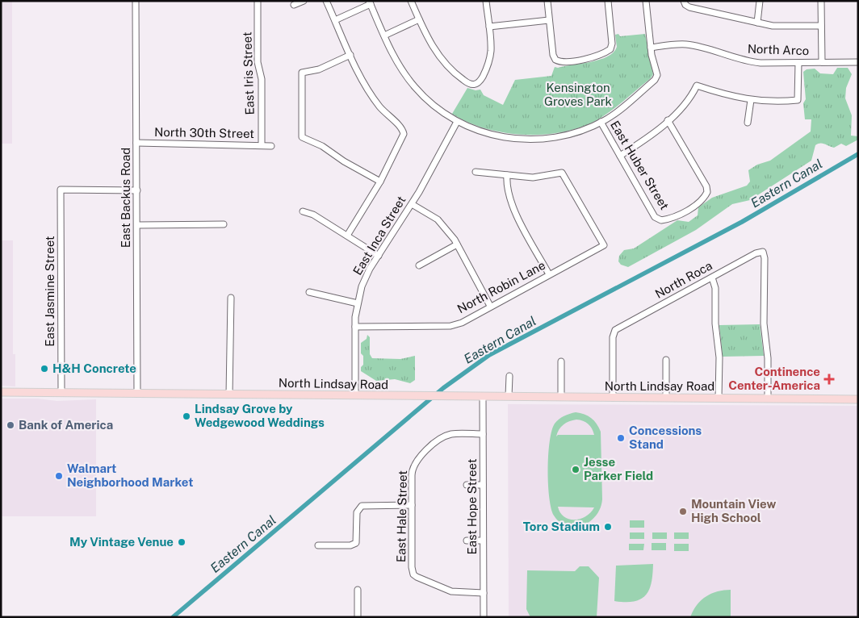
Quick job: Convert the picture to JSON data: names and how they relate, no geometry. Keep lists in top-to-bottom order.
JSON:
{
  "streets": {
    "main road": ["North Lindsay Road"],
    "street": [
      "North Arco",
      "East Iris Street",
      "North 30th Street",
      "East Huber Street",
      "East Backus Road",
      "East Inca Street",
      "North Roca",
      "North Robin Lane",
      "East Jasmine Street",
      "East Hope Street",
      "East Hale Street"
    ]
  },
  "crossings": [
    ["East Iris Street", "North 30th Street"],
    ["North 30th Street", "East Backus Road"],
    ["East Backus Road", "East Jasmine Street"],
    ["East Backus Road", "North Lindsay Road"],
    ["East Inca Street", "North Robin Lane"],
    ["East Inca Street", "North Lindsay Road"],
    ["North Roca", "North Lindsay Road"],
    ["East Jasmine Street", "North Lindsay Road"],
    ["North Lindsay Road", "East Hope Street"],
    ["East Hope Street", "East Hale Street"]
  ],
  "water": ["Eastern Canal"],
  "parks": ["Kensington Groves Park"],
  "places": {
    "other": [
      "H&H Concrete",
      "Lindsay Grove by Wedgewood Weddings",
      "Bank of America",
      "Concessions Stand",
      "Jesse Parker Field",
      "Walmart Neighborhood Market",
      "Mountain View High School",
      "Toro Stadium",
      "My Vintage Venue"
    ],
    "health": ["Continence Center-America"]
  }
}
